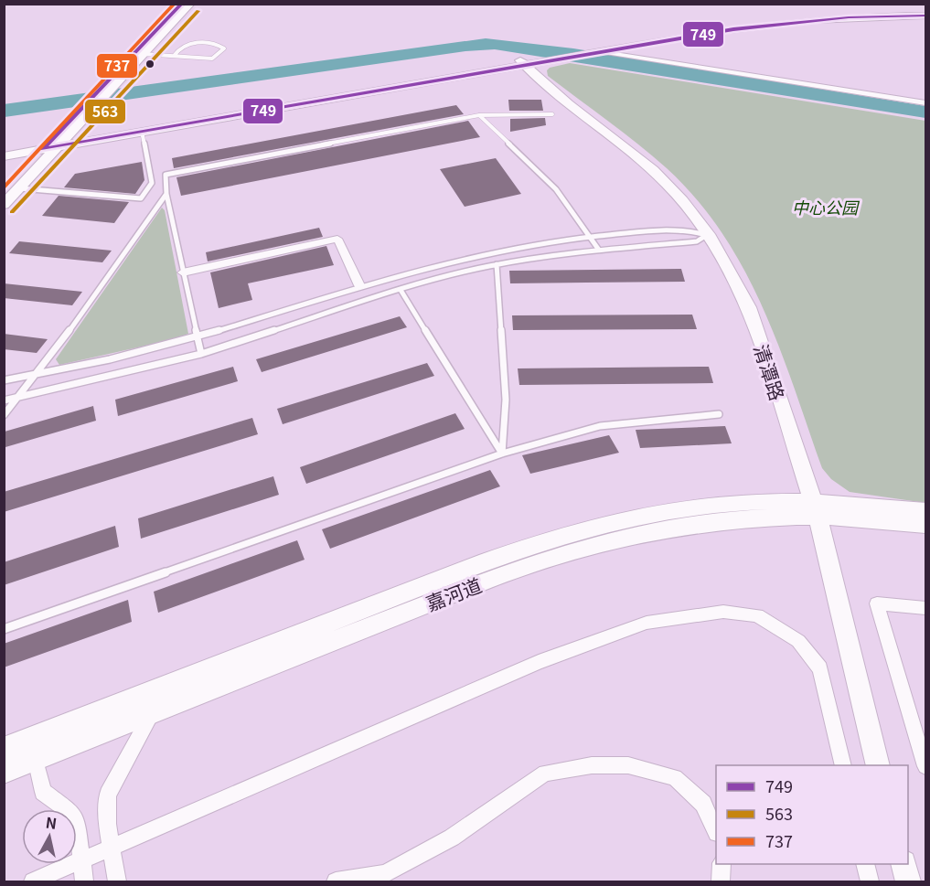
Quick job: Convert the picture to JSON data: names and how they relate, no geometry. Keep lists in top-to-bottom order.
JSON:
{
  "streets": {
    "street": ["清潭路", "嘉河道"]
  },
  "crossings": [
    ["清潭路", "嘉河道"]
  ],
  "parks": ["中心公园"],
  "lines": ["transit line 749", "transit line 737", "transit line 563"],
  "legend": ["749", "563", "737"],
  "north": "top"
}
